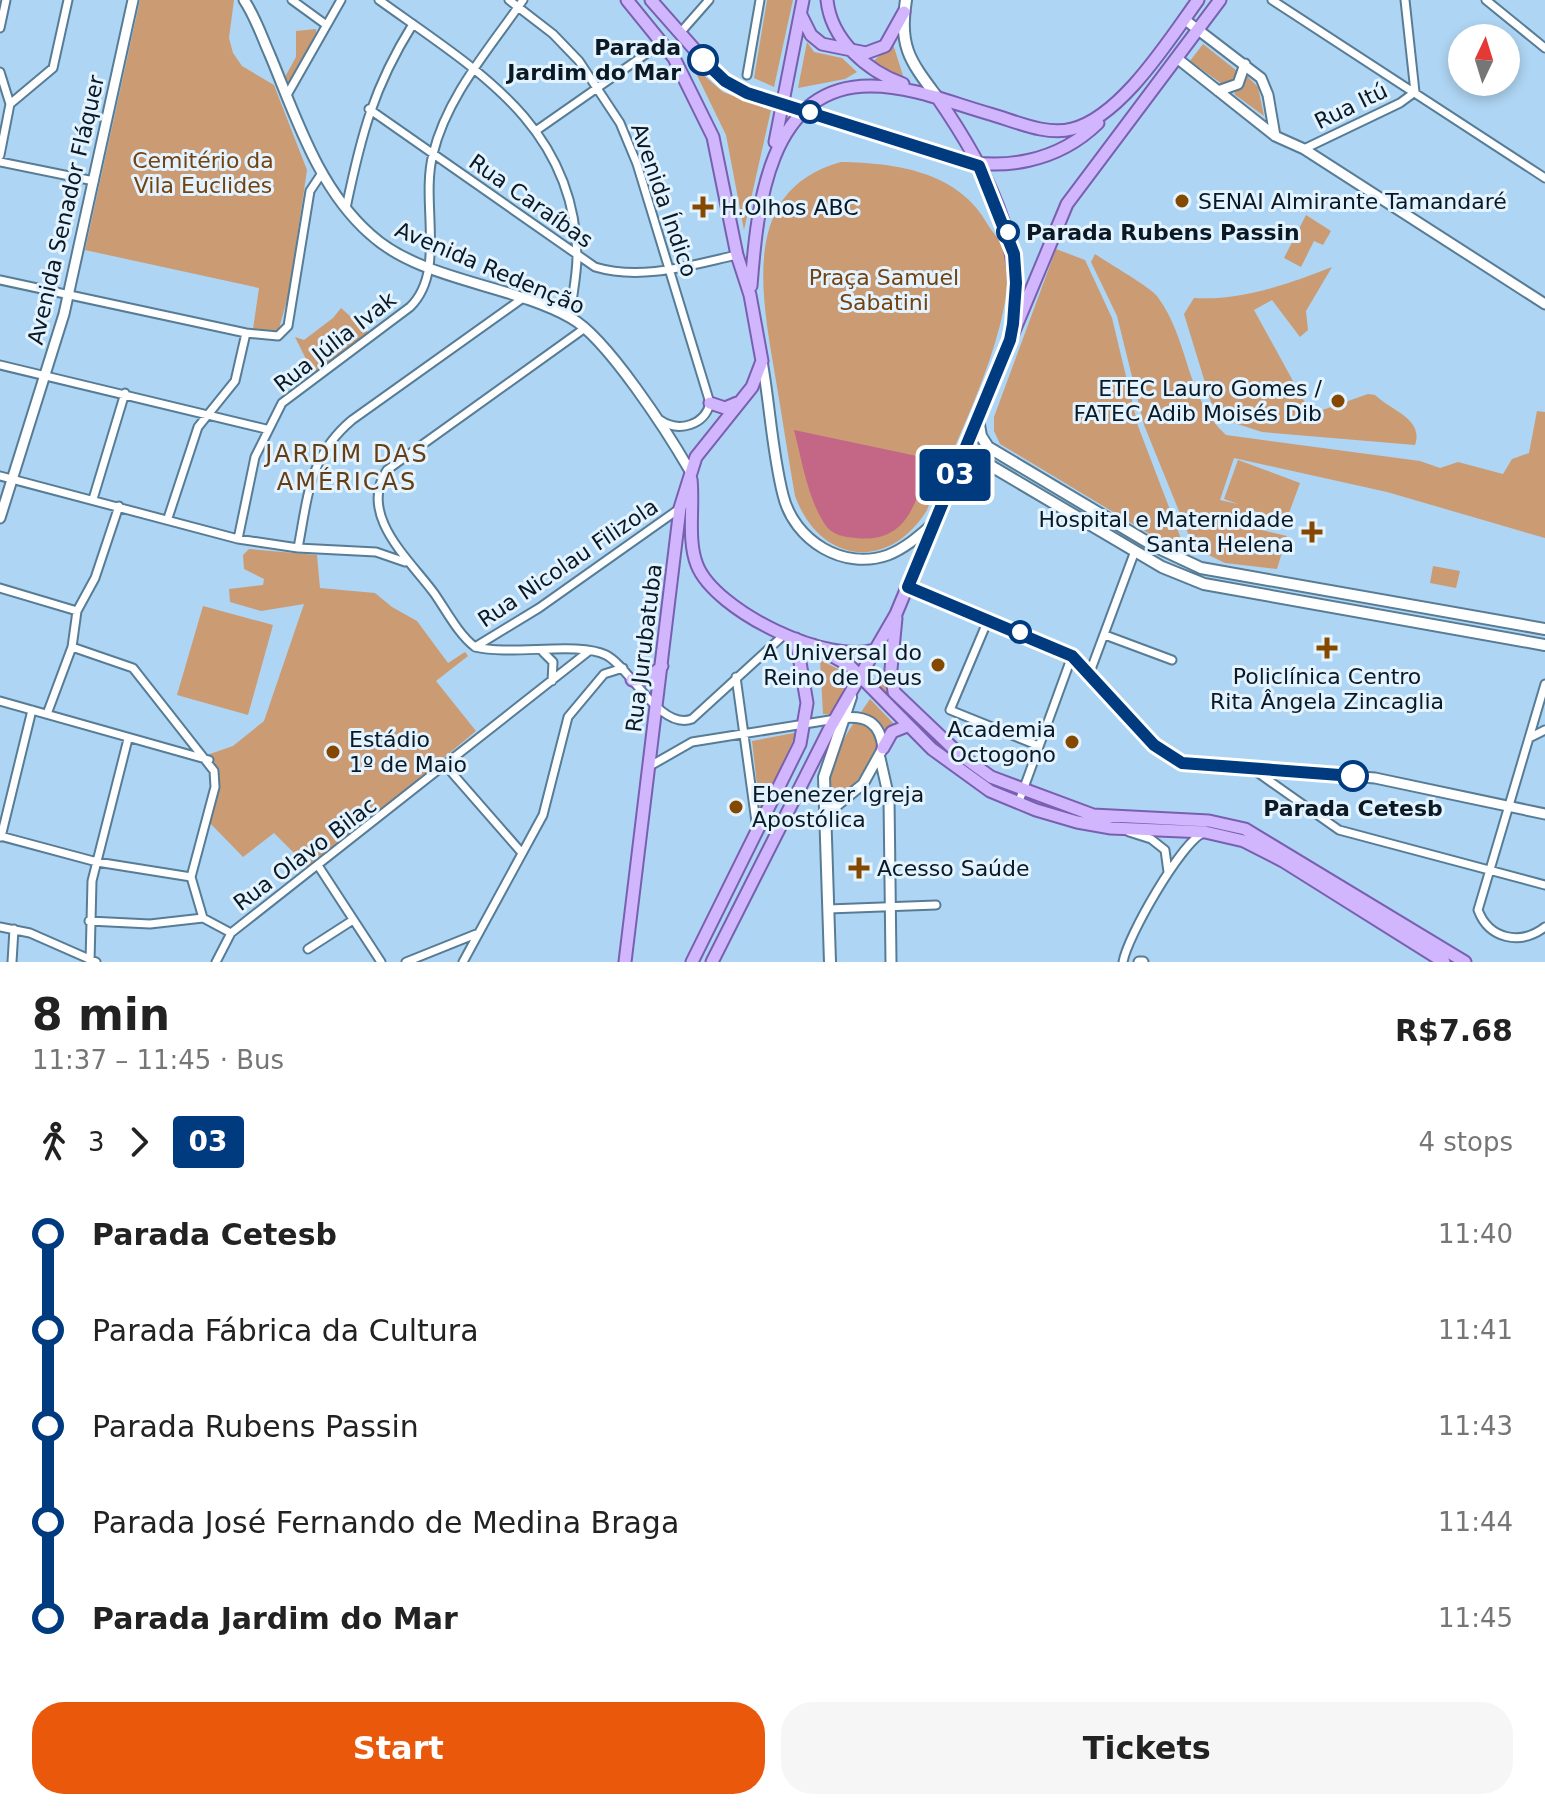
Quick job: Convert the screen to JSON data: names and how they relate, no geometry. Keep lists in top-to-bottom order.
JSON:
{
  "streets": {
    "main road": ["Rua Jurubatuba"],
    "street": [
      "Rua Itú",
      "Avenida Índico",
      "Rua Caraíbas",
      "Avenida Senador Fláquer",
      "Avenida Redenção",
      "Rua Júlia Ivak",
      "Rua Nicolau Filizola",
      "Rua Olavo Bilac"
    ]
  },
  "crossings": [
    ["Avenida Índico", "Rua Caraíbas"],
    ["Avenida Redenção", "Rua Júlia Ivak"],
    ["Avenida Redenção", "Rua Jurubatuba"],
    ["Rua Nicolau Filizola", "Rua Jurubatuba"]
  ],
  "districts": ["JARDIM DAS AMÉRICAS"],
  "parks": ["Cemitério da Vila Euclides", "Praça Samuel Sabatini"],
  "places": {
    "other": [
      "Parada Jardim do Mar",
      "SENAI Almirante Tamandaré",
      "Parada Rubens Passin",
      "ETEC Lauro Gomes / FATEC Adib Moisés Dib",
      "A Universal do Reino de Deus",
      "Academia Octogono",
      "Estádio 1º de Maio",
      "Parada Cetesb",
      "Ebenezer Igreja Apostólica"
    ],
    "health": [
      "H.Olhos ABC",
      "Hospital e Maternidade Santa Helena",
      "Policlínica Centro Rita Ângela Zincaglia",
      "Acesso Saúde"
    ]
  },
  "lines": ["bus line 03"],
  "north": "top",
  "page": {
    "on_map": "03",
    "heading": ["8 min", "11:37 – 11:45 · Bus", "R$7.68"],
    "legs": ["3", "03", "4 stops"],
    "list": [
      {
        "name": "Parada Cetesb",
        "value": "11:40"
      },
      {
        "name": "Parada Fábrica da Cultura",
        "value": "11:41"
      },
      {
        "name": "Parada Rubens Passin",
        "value": "11:43"
      },
      {
        "name": "Parada José Fernando de Medina Braga",
        "value": "11:44"
      },
      {
        "name": "Parada Jardim do Mar",
        "value": "11:45"
      }
    ],
    "buttons": ["Start", "Tickets"]
  }
}
